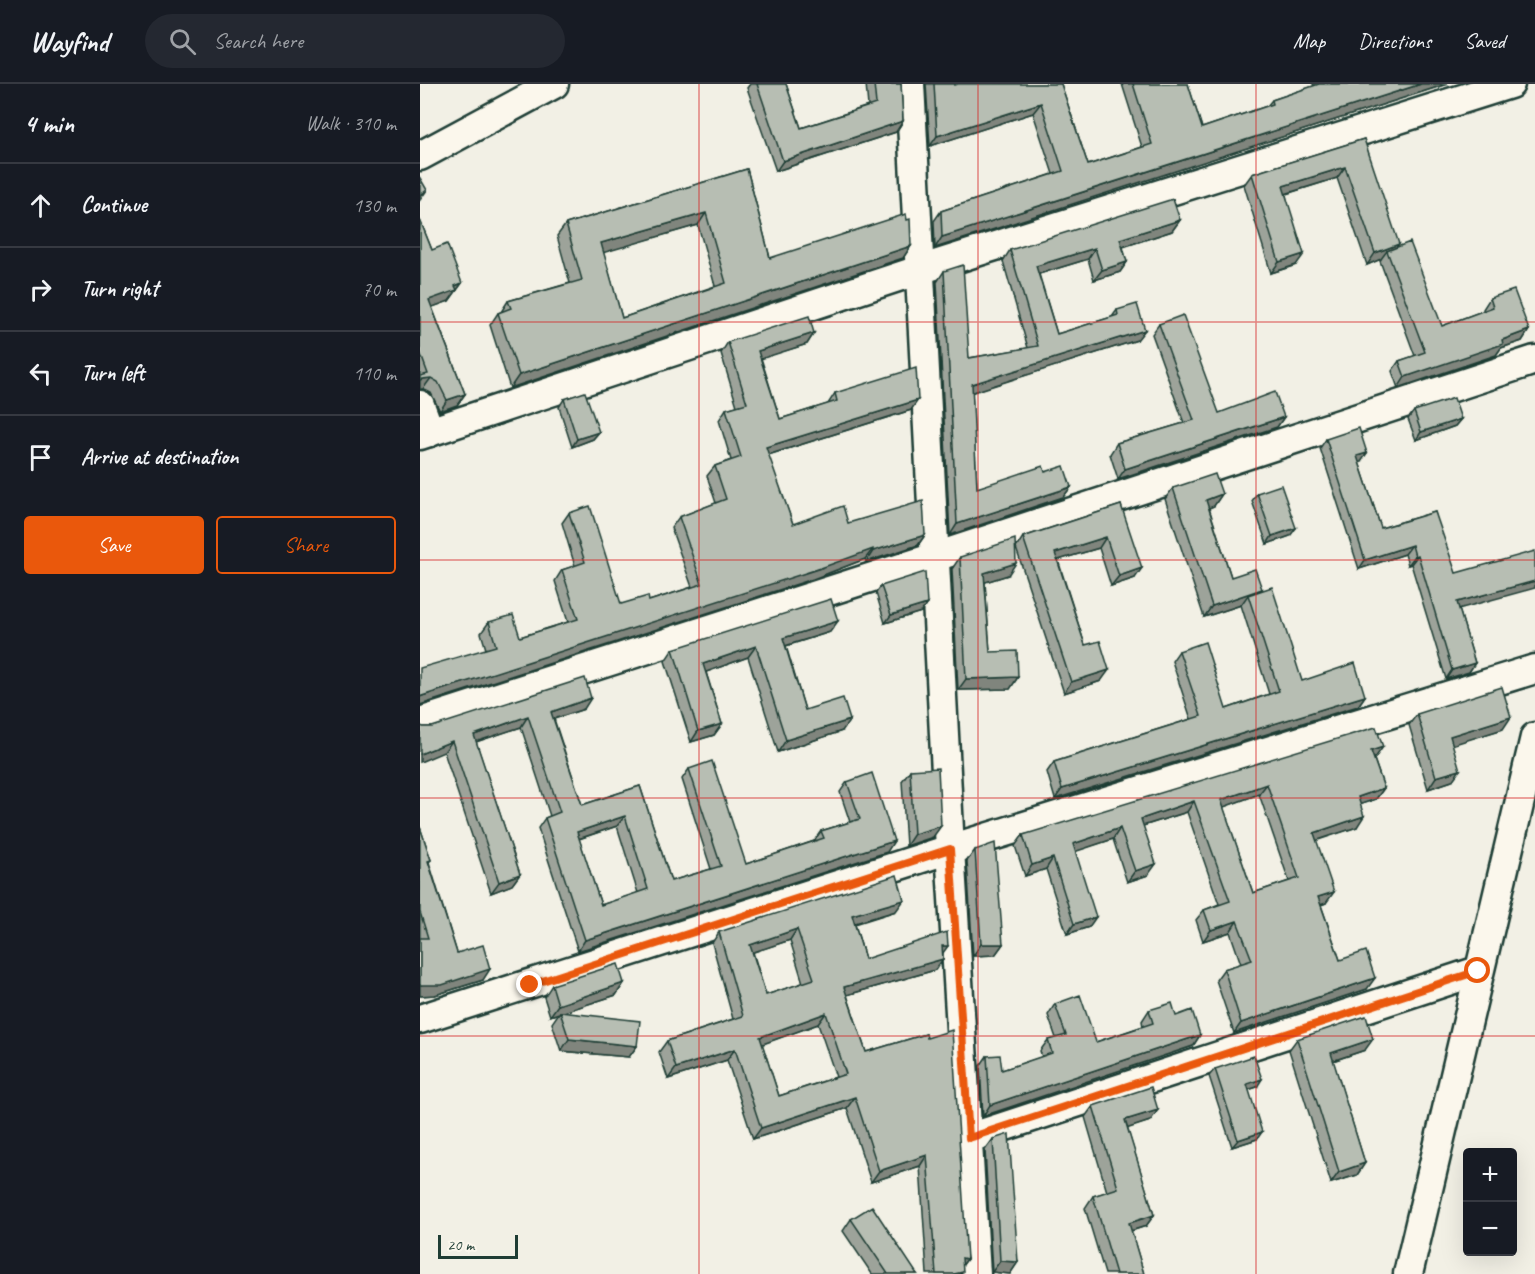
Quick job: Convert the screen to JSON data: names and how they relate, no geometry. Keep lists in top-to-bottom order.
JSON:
{
  "scale_bar": "20 m",
  "page": {
    "header": "Wayfind",
    "search": "Search here",
    "nav": ["Map", "Directions", "Saved"],
    "heading": ["4 min", "Walk · 310 m"],
    "list": [
      ["Continue", "130 m"],
      ["Turn right", "70 m"],
      ["Turn left", "110 m"],
      "Arrive at destination"
    ],
    "buttons": ["Save", "Share"],
    "map_buttons": ["+", "−"],
    "scale": "20 m"
  }
}
